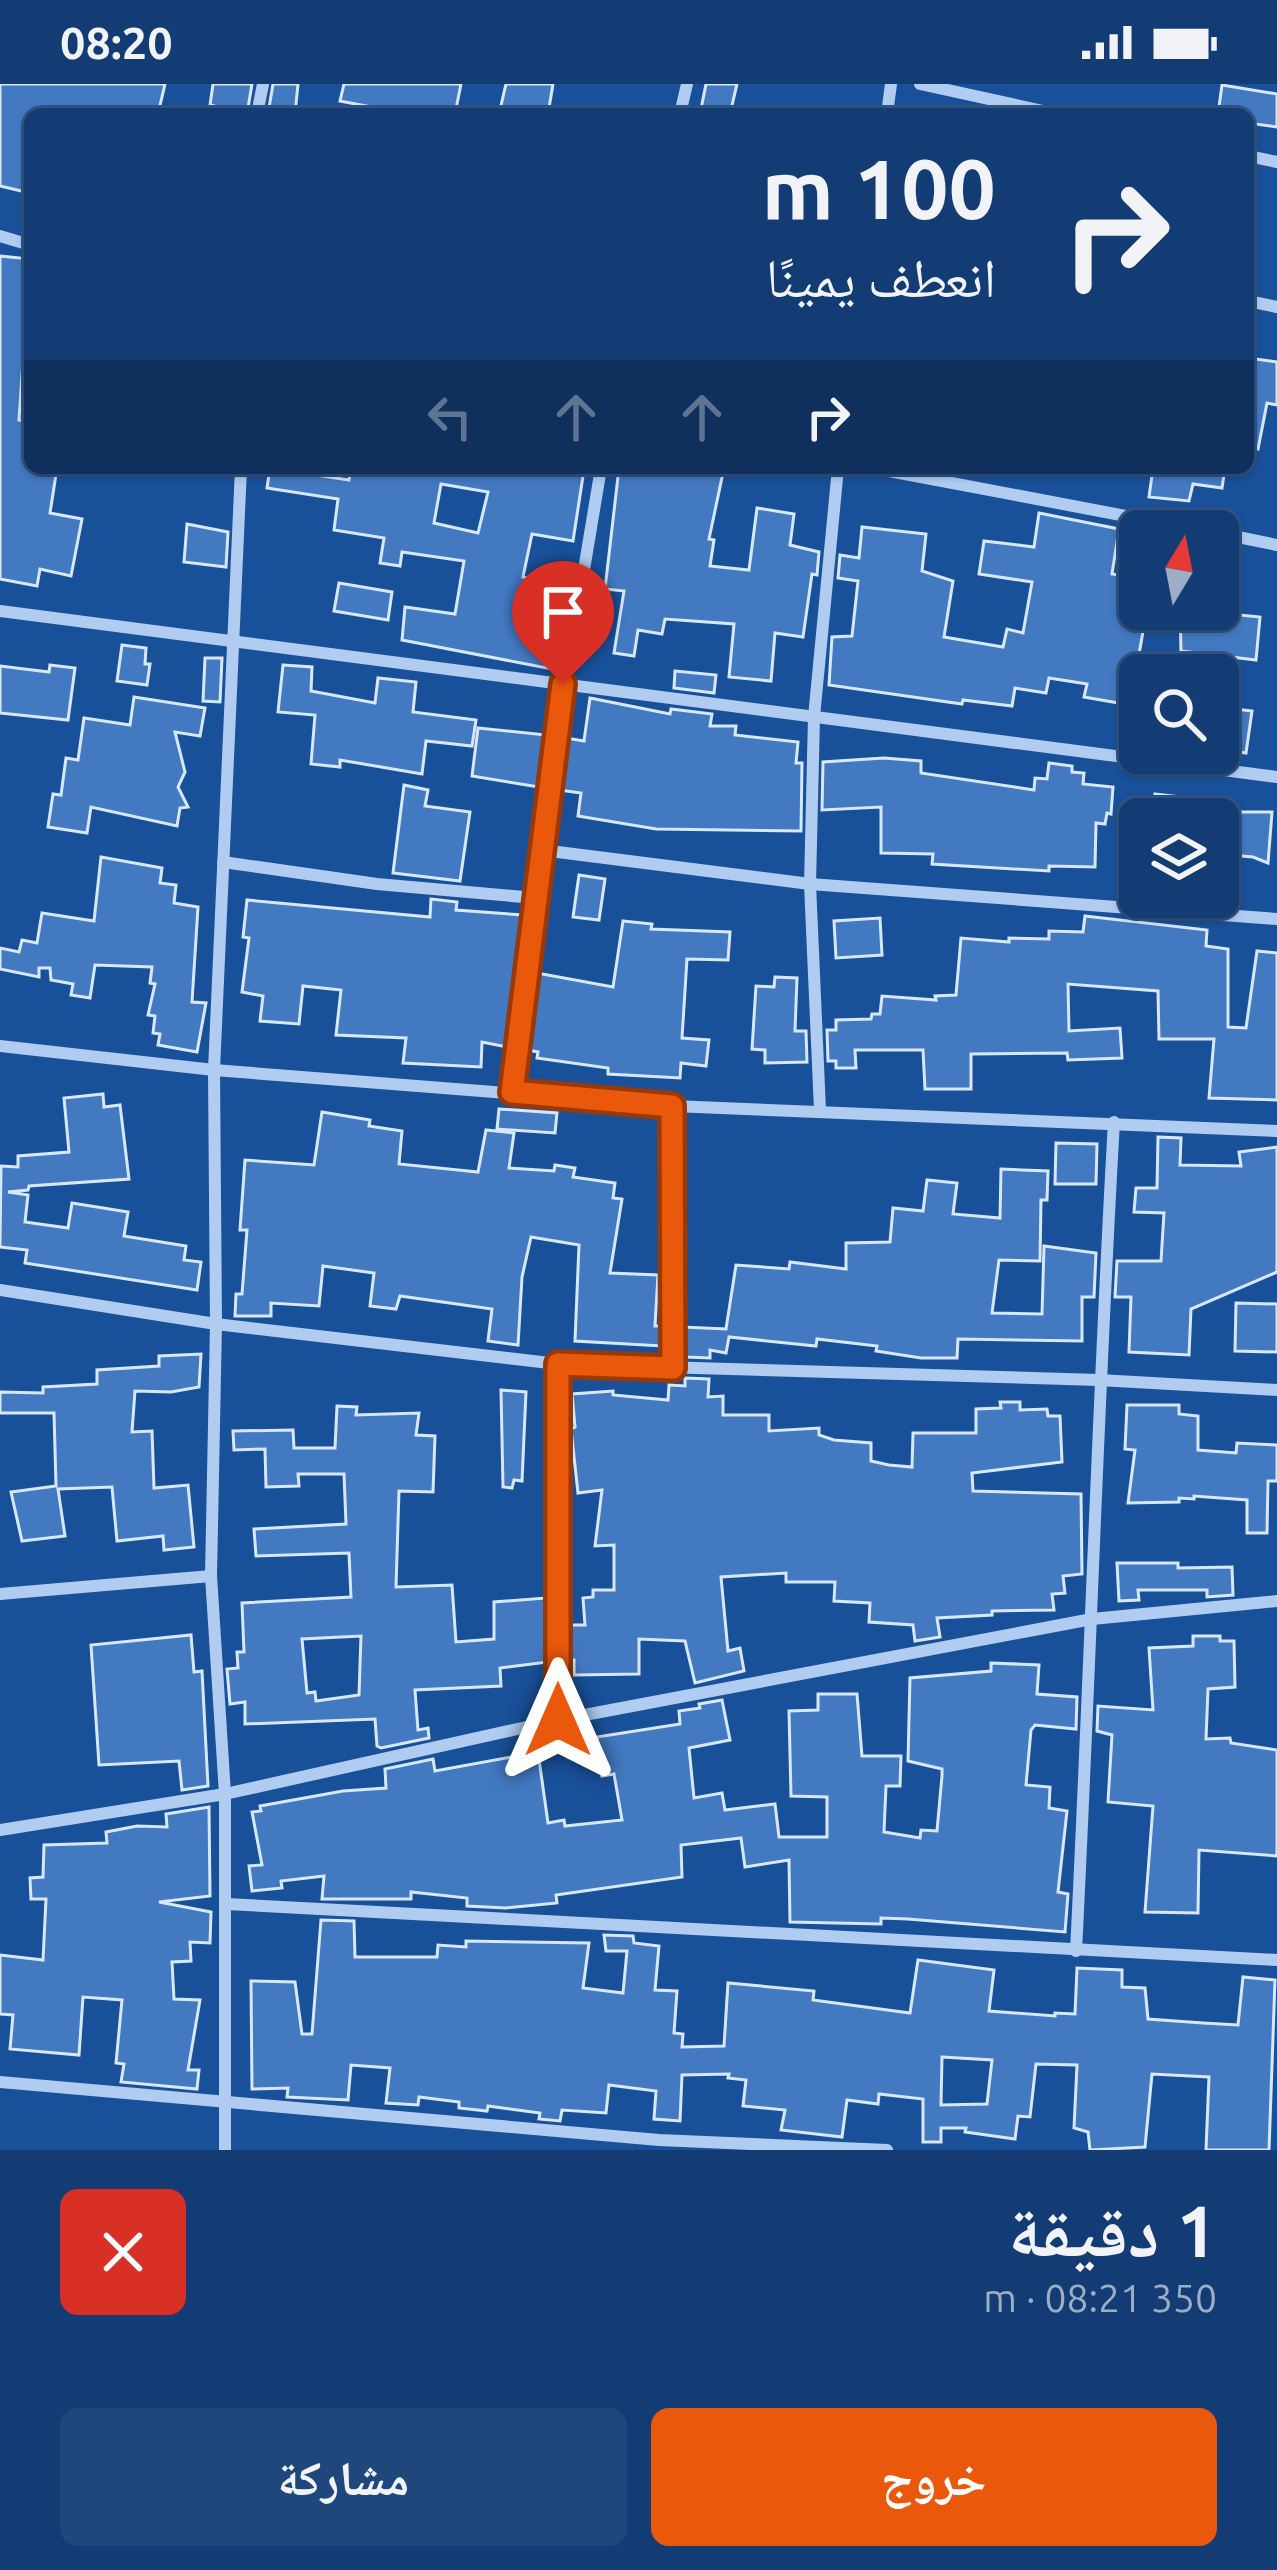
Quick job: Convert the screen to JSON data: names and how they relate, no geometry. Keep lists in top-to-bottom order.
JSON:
{
  "north": "top",
  "page": {
    "status": "08:20",
    "turn": ["100 m", "انعطف يمينًا"],
    "heading": ["1 دقيقة", "350 m · 08:21"],
    "buttons": ["خروج", "مشاركة"]
  }
}
